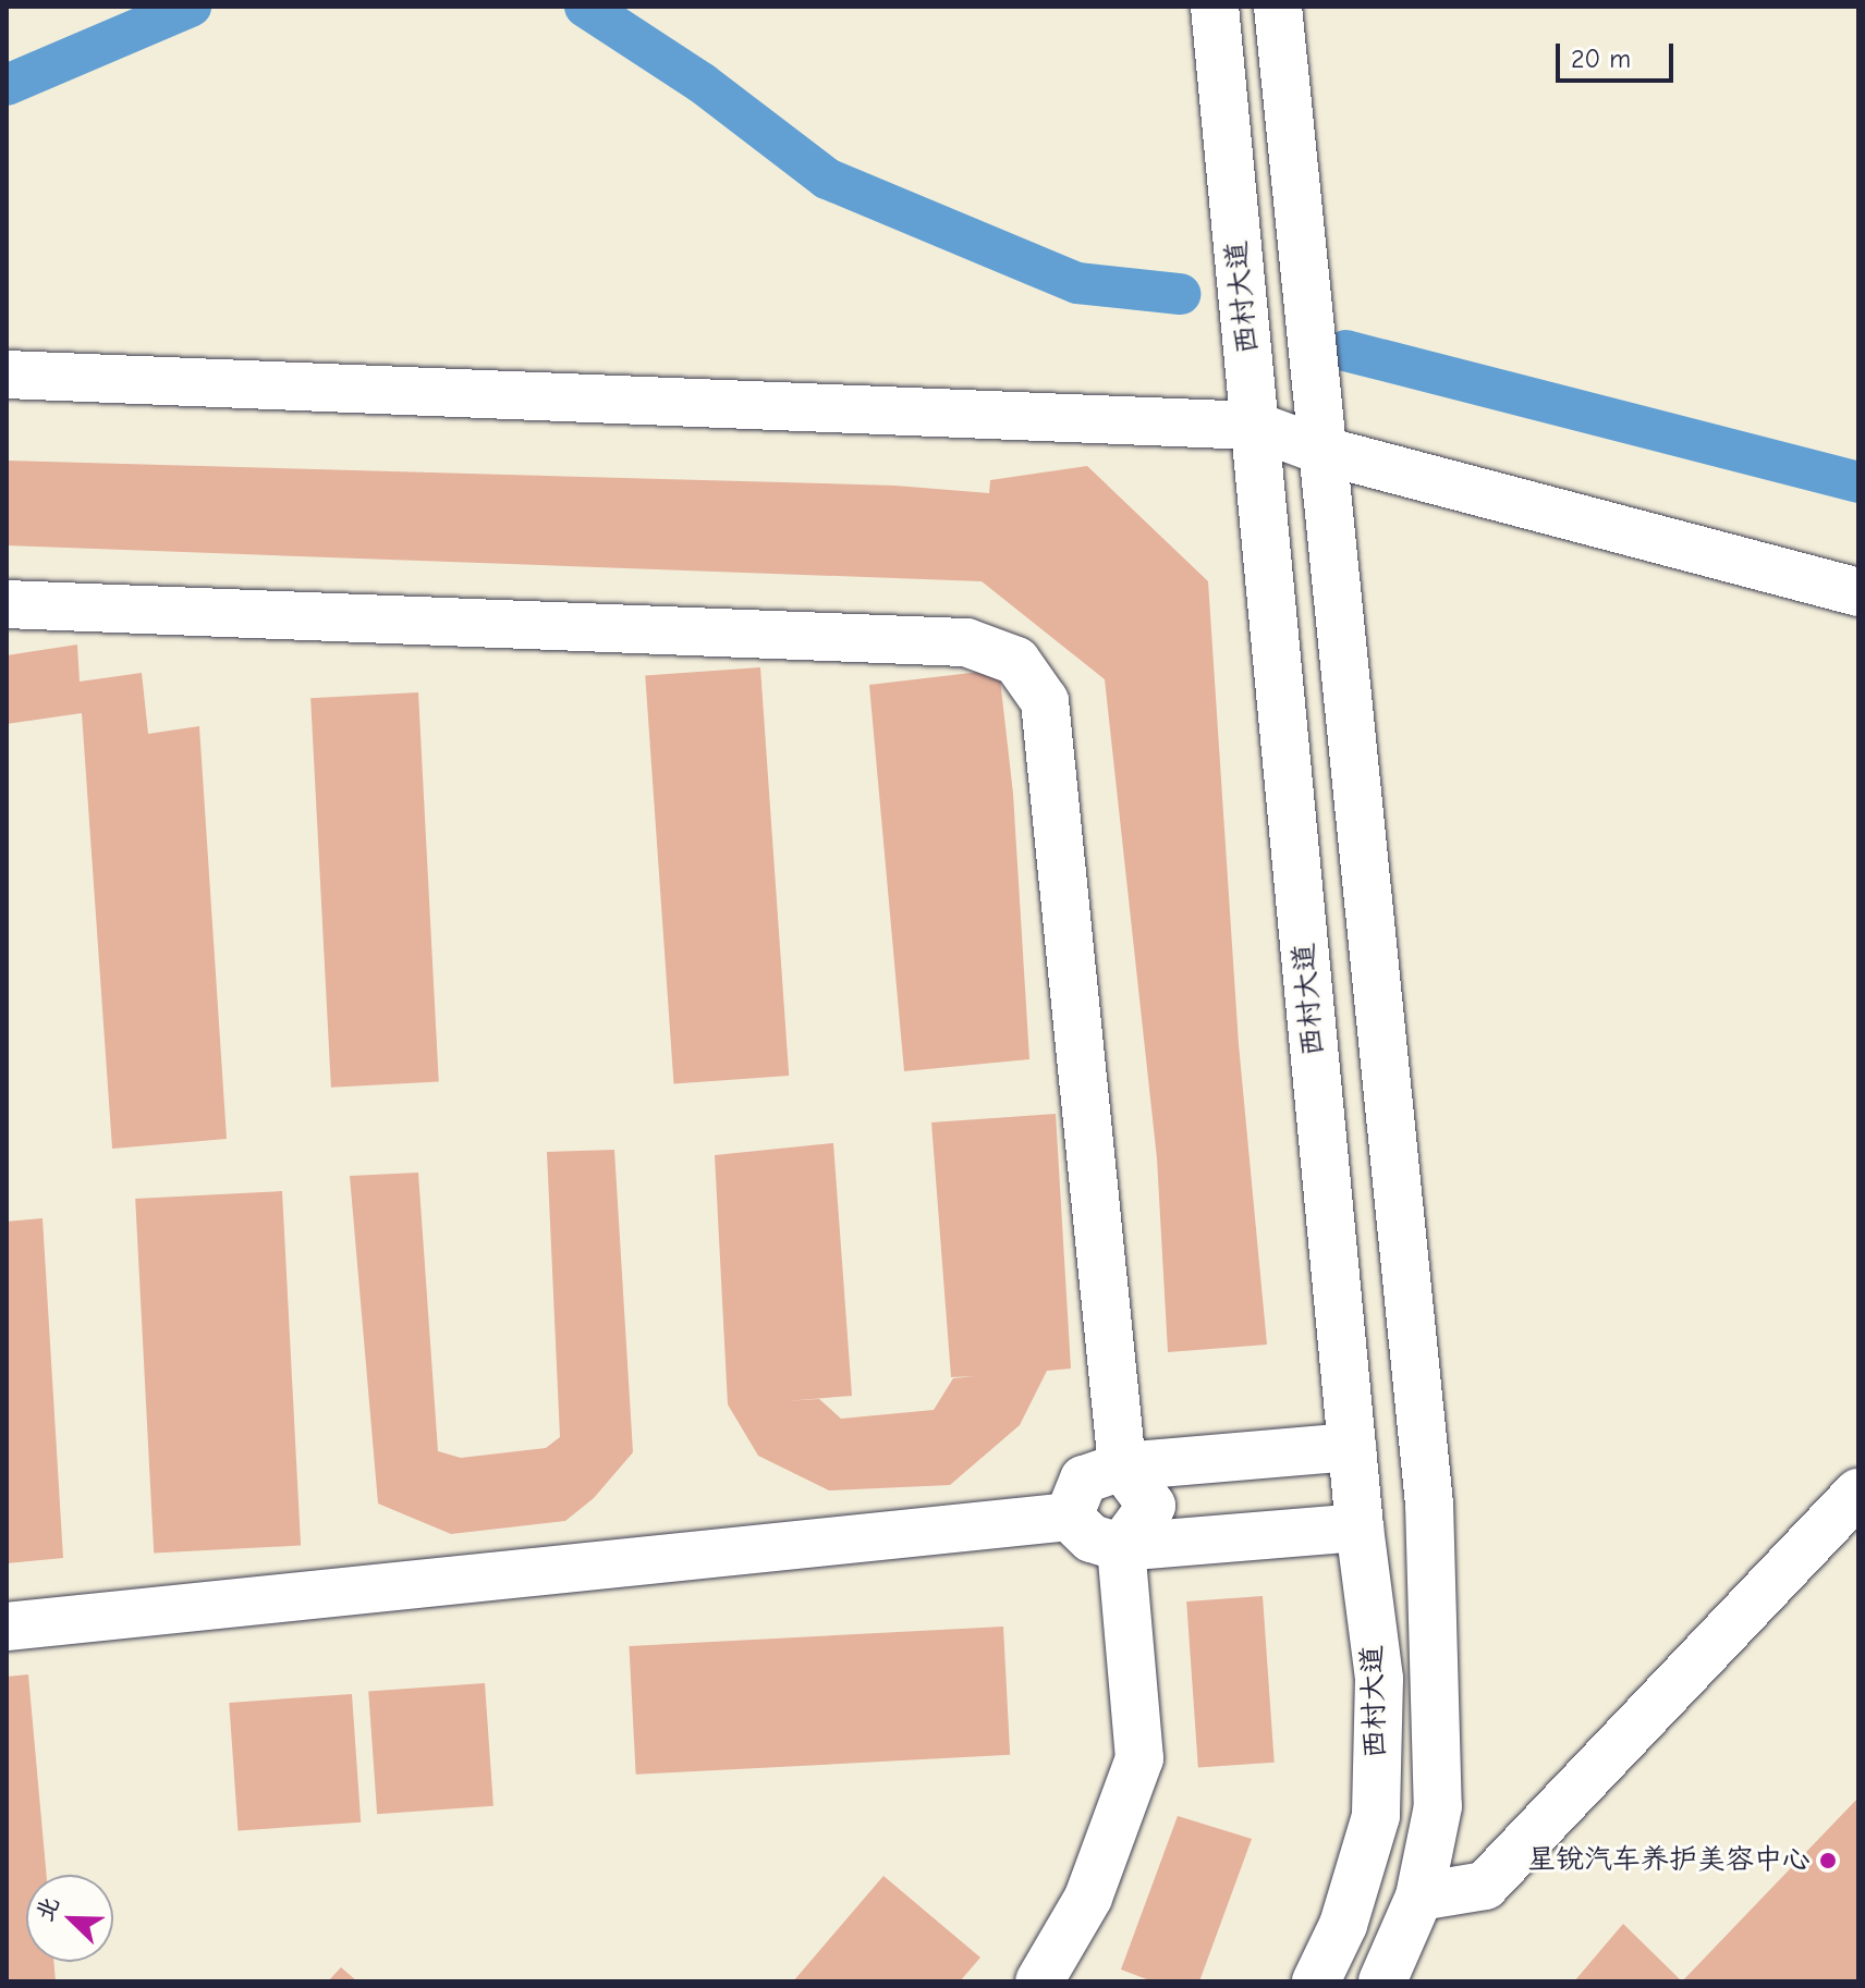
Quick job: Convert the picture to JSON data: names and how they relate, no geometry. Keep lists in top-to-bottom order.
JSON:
{
  "streets": {
    "street": ["西村大道"]
  },
  "places": ["星锐汽车养护美容中心"],
  "scale_bar": "20 m",
  "north": "top left"
}
